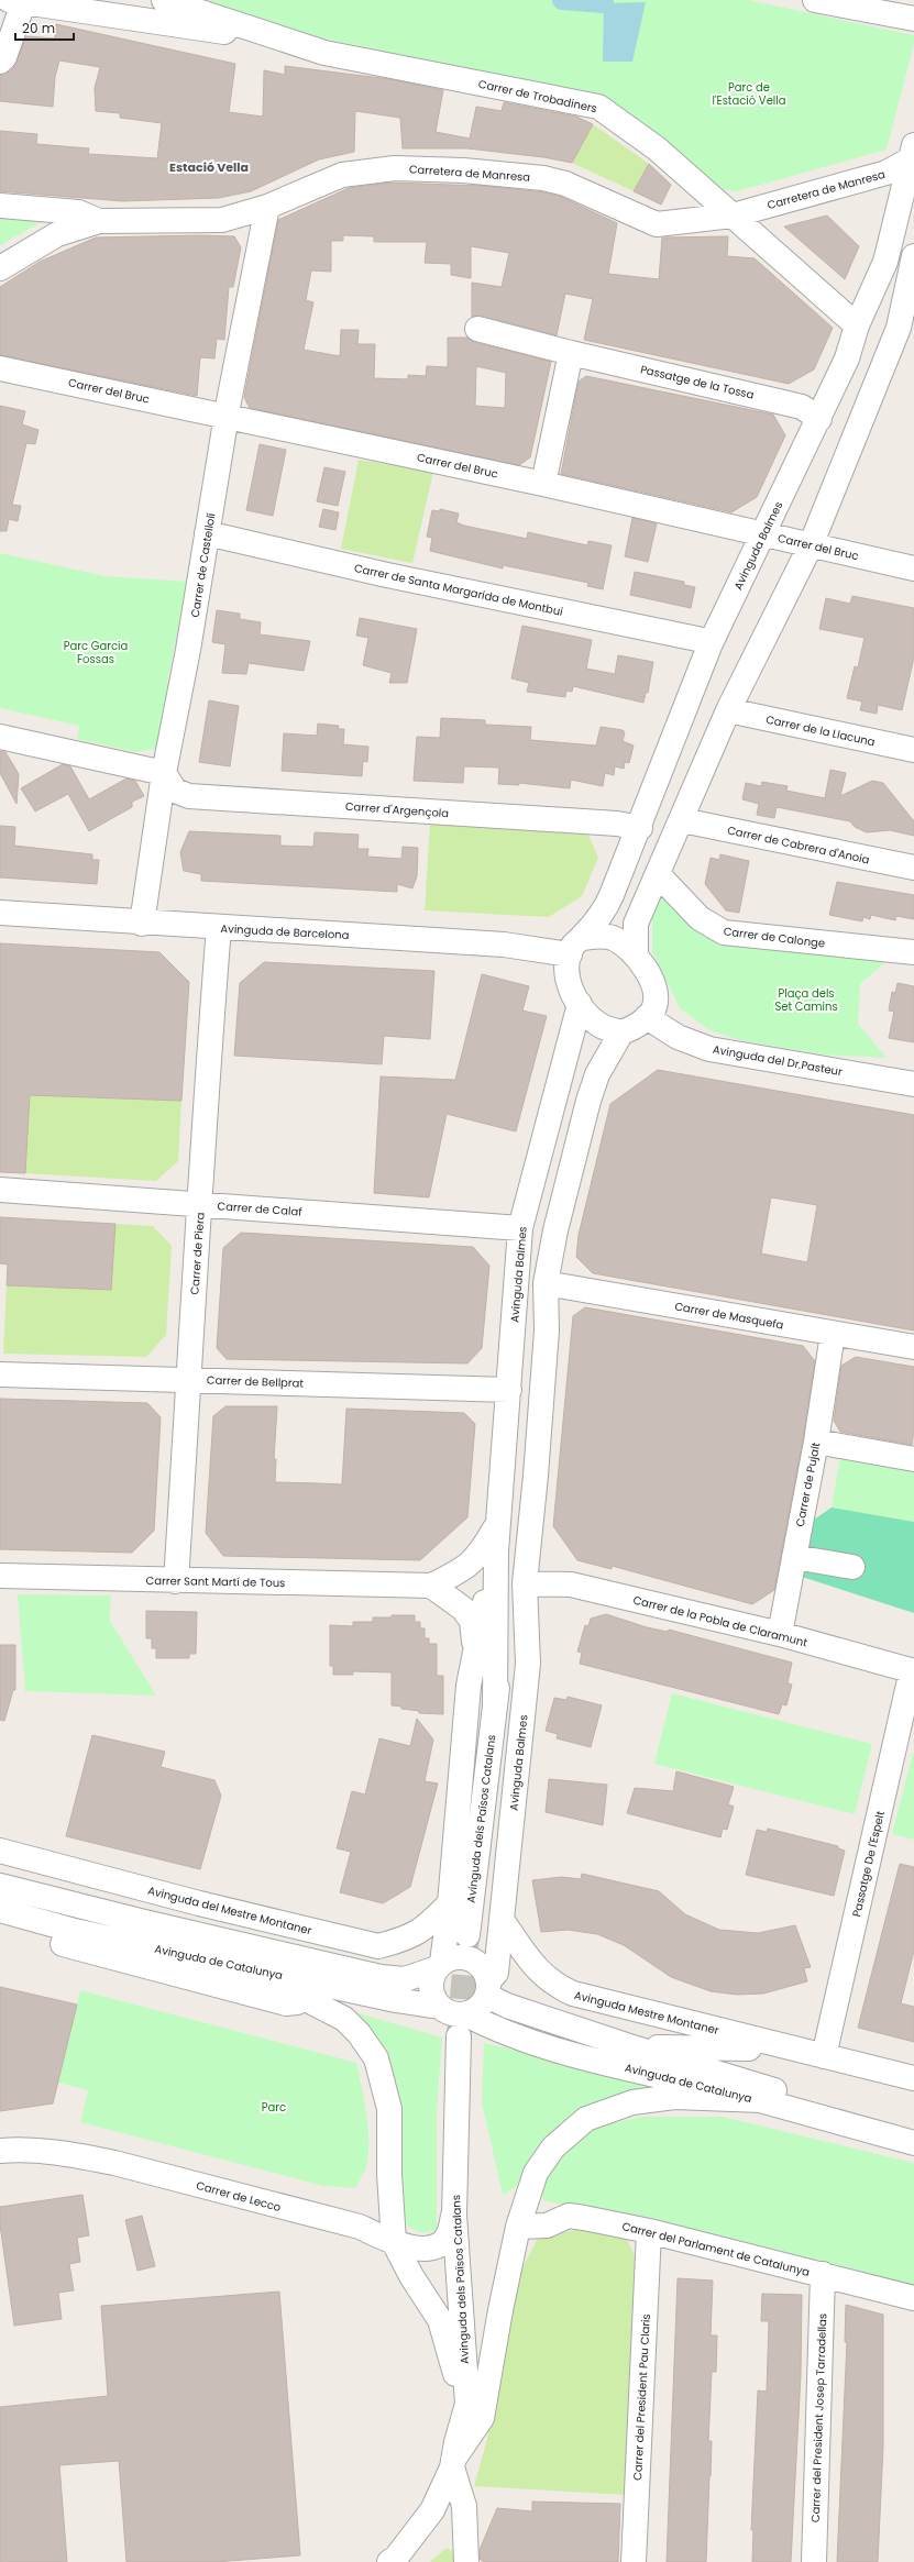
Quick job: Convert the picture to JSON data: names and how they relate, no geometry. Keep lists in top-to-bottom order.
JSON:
{
  "streets": {
    "street": [
      "Carrer de Trobadiners",
      "Carretera de Manresa",
      "Passatge de la Tossa",
      "Carrer del Bruc",
      "Avinguda Balmes",
      "Carrer de Castellolí",
      "Carrer de Santa Margarida de Montbui",
      "Carrer de la Llacuna",
      "Carrer d'Argençola",
      "Carrer de Cabrera d'Anoia",
      "Avinguda de Barcelona",
      "Carrer de Calonge",
      "Avinguda del Dr.Pasteur",
      "Carrer de Calaf",
      "Carrer de Piera",
      "Carrer de Masquefa",
      "Carrer de Bellprat",
      "Carrer de Pujalt",
      "Carrer Sant Martí de Tous",
      "Carrer de la Pobla de Claramunt",
      "Avinguda dels Països Catalans",
      "Passatge De l'Espelt",
      "Avinguda del Mestre Montaner",
      "Avinguda de Catalunya",
      "Avinguda Mestre Montaner",
      "Carrer de Lecco",
      "Carrer del Parlament de Catalunya",
      "Carrer del President Pau Claris",
      "Carrer del President Josep Tarradellas"
    ]
  },
  "crossings": [
    ["Carrer de Trobadiners", "Carretera de Manresa"],
    ["Carrer de Trobadiners", "Avinguda Balmes"],
    ["Carretera de Manresa", "Avinguda Balmes"],
    ["Carretera de Manresa", "Carrer de Castellolí"],
    ["Passatge de la Tossa", "Avinguda Balmes"],
    ["Carrer del Bruc", "Avinguda Balmes"],
    ["Carrer del Bruc", "Carrer de Castellolí"],
    ["Avinguda Balmes", "Carrer de Santa Margarida de Montbui"],
    ["Avinguda Balmes", "Carrer d'Argençola"],
    ["Avinguda Balmes", "Avinguda de Barcelona"],
    ["Avinguda Balmes", "Avinguda del Dr.Pasteur"],
    ["Avinguda Balmes", "Carrer de Calaf"],
    ["Avinguda Balmes", "Carrer de Masquefa"],
    ["Avinguda Balmes", "Carrer de Bellprat"],
    ["Avinguda Balmes", "Carrer de la Pobla de Claramunt"],
    ["Avinguda Balmes", "Avinguda dels Països Catalans"],
    ["Avinguda Balmes", "Avinguda del Mestre Montaner"],
    ["Avinguda Balmes", "Avinguda de Catalunya"],
    ["Avinguda Balmes", "Avinguda Mestre Montaner"],
    ["Carrer de Castellolí", "Carrer de Santa Margarida de Montbui"],
    ["Carrer de Castellolí", "Carrer d'Argençola"],
    ["Carrer de Castellolí", "Avinguda de Barcelona"],
    ["Avinguda de Barcelona", "Avinguda del Dr.Pasteur"],
    ["Avinguda de Barcelona", "Carrer de Piera"],
    ["Carrer de Calaf", "Carrer de Piera"],
    ["Carrer de Piera", "Carrer de Bellprat"],
    ["Carrer de Piera", "Carrer Sant Martí de Tous"],
    ["Carrer de Masquefa", "Carrer de Pujalt"],
    ["Carrer de Pujalt", "Carrer de la Pobla de Claramunt"],
    ["Carrer de la Pobla de Claramunt", "Passatge De l'Espelt"],
    ["Avinguda dels Països Catalans", "Carrer de Lecco"],
    ["Passatge De l'Espelt", "Avinguda Mestre Montaner"],
    ["Avinguda de Catalunya", "Avinguda Mestre Montaner"],
    ["Carrer del Parlament de Catalunya", "Carrer del President Pau Claris"],
    ["Carrer del Parlament de Catalunya", "Carrer del President Josep Tarradellas"]
  ],
  "districts": ["Estació Vella"],
  "parks": [
    "Parc de l'Estació Vella",
    "Parc Garcia Fossas",
    "Plaça dels Set Camins",
    "Parc"
  ],
  "scale_bar": "20 m"
}
